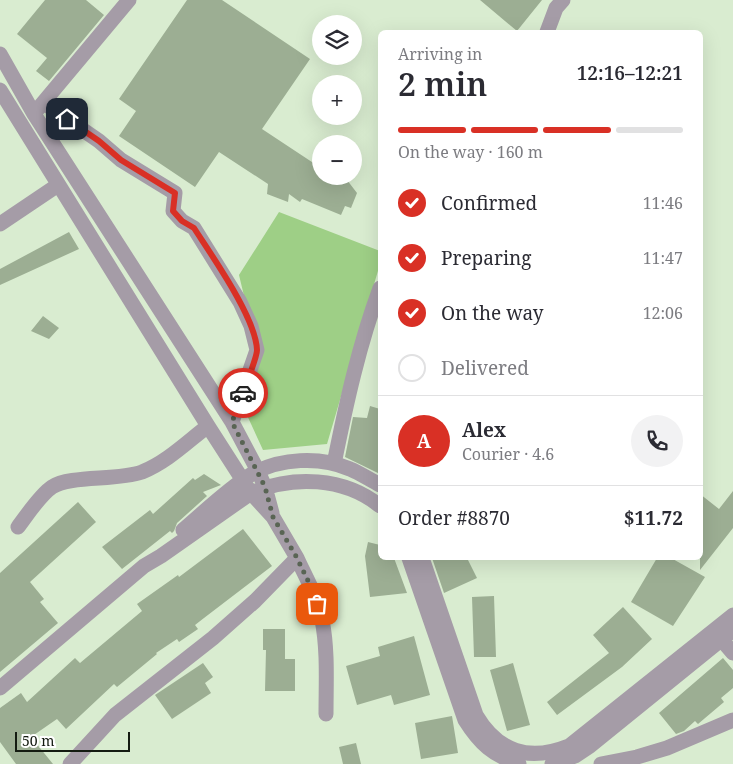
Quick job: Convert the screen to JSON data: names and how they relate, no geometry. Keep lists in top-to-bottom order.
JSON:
{
  "scale_bar": "50 m",
  "page": {
    "map_buttons": ["+", "−"],
    "heading": ["2 min", "Arriving in", "12:16–12:21"],
    "panel": [
      "Alex",
      "Courier · 4.6",
      "Order #8870",
      "$11.72"
    ],
    "bar": "On the way · 160 m",
    "list": [
      ["Confirmed", "11:46"],
      ["Preparing", "11:47"],
      ["On the way", "12:06"],
      "Delivered"
    ],
    "round": "A",
    "scale": "50 m"
  }
}
